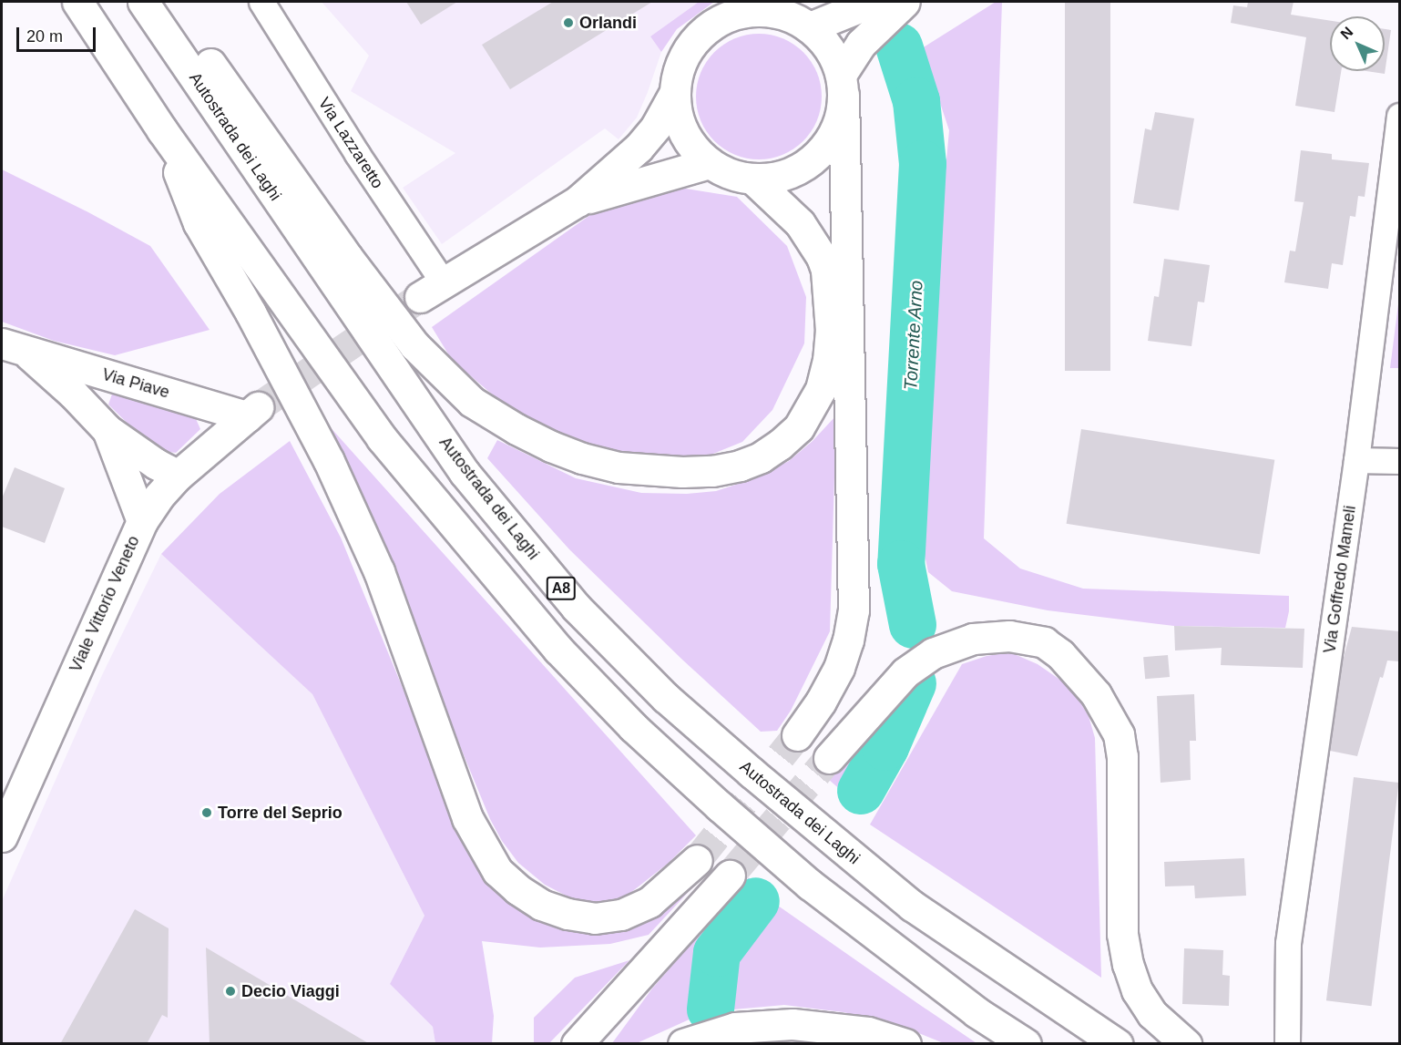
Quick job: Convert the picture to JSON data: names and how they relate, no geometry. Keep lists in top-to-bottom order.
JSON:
{
  "streets": {
    "main road": [
      "Autostrada dei Laghi",
      "Via Piave",
      "A8",
      "Viale Vittorio Veneto"
    ],
    "street": ["Via Lazzaretto", "Via Goffredo Mameli"]
  },
  "crossings": [
    ["Via Piave", "Viale Vittorio Veneto"]
  ],
  "water": ["Torrente Arno"],
  "places": ["Orlandi", "Torre del Seprio", "Decio Viaggi"],
  "scale_bar": "20 m",
  "north": "top left"
}
